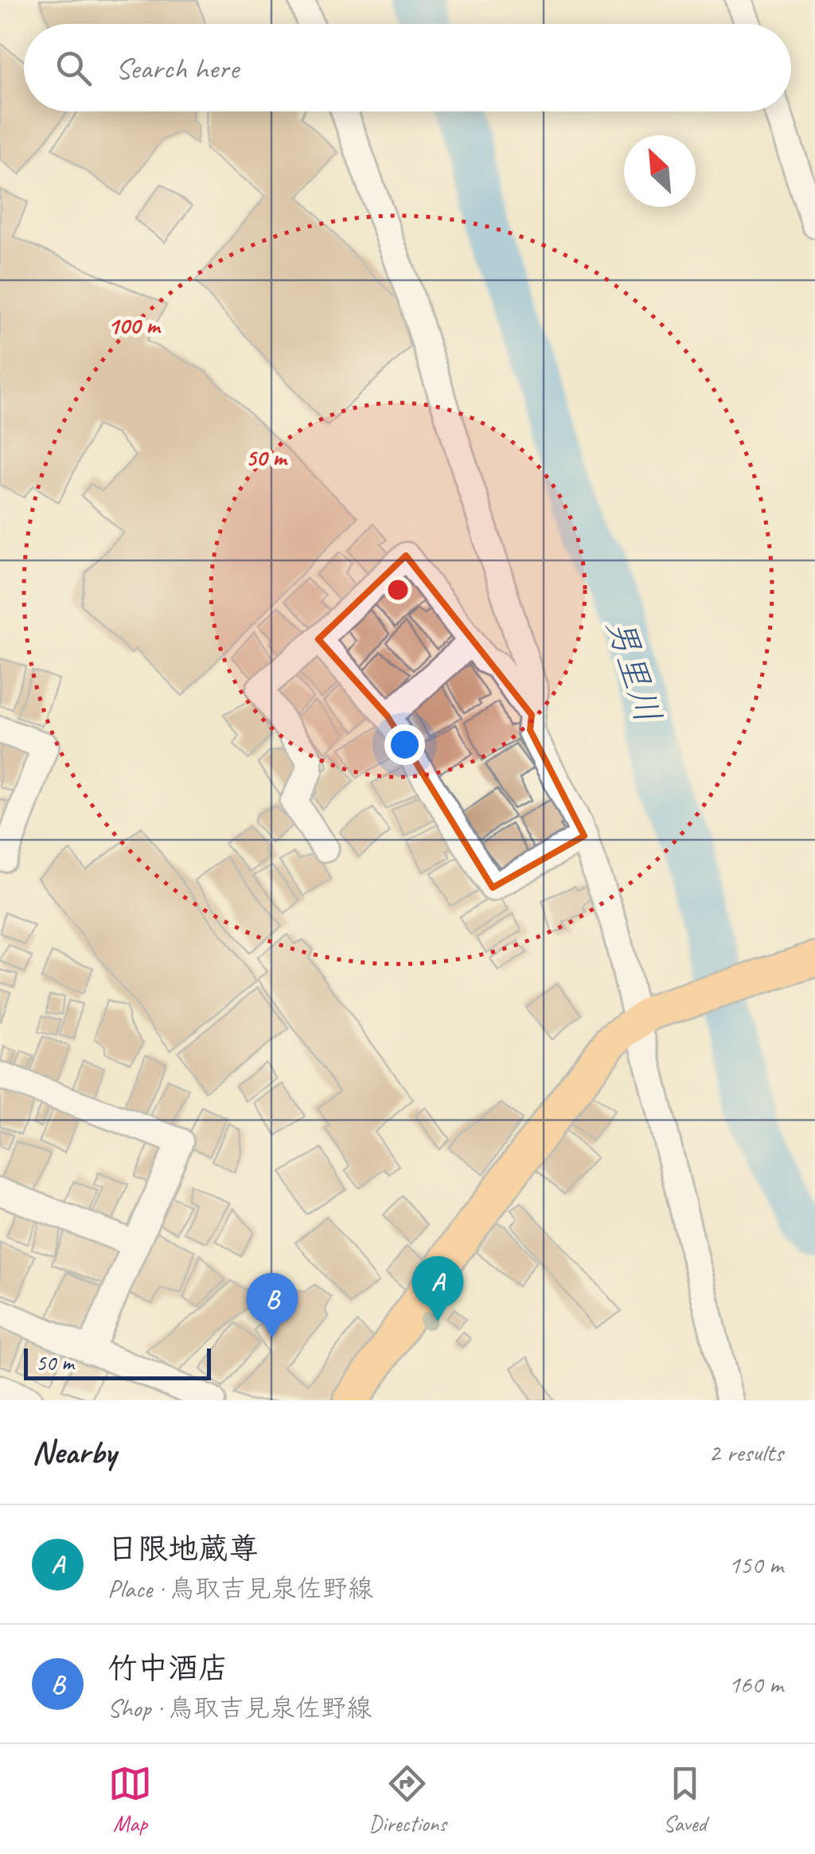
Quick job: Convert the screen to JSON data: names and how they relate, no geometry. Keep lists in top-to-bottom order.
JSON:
{
  "water": ["男里川"],
  "scale_bar": "50 m",
  "north": "top left",
  "page": {
    "search": "Search here",
    "pins": ["A", "B"],
    "scale": "50 m",
    "heading": ["Nearby", "2 results"],
    "list": [
      {
        "mark": "A",
        "name": "日限地蔵尊",
        "note": "Place · 鳥取吉見泉佐野線",
        "value": "150 m"
      },
      {
        "mark": "B",
        "name": "竹中酒店",
        "note": "Shop · 鳥取吉見泉佐野線",
        "value": "160 m"
      }
    ],
    "nav": ["Map", "Directions", "Saved"]
  },
  "rings": ["100 m", "50 m"]
}
